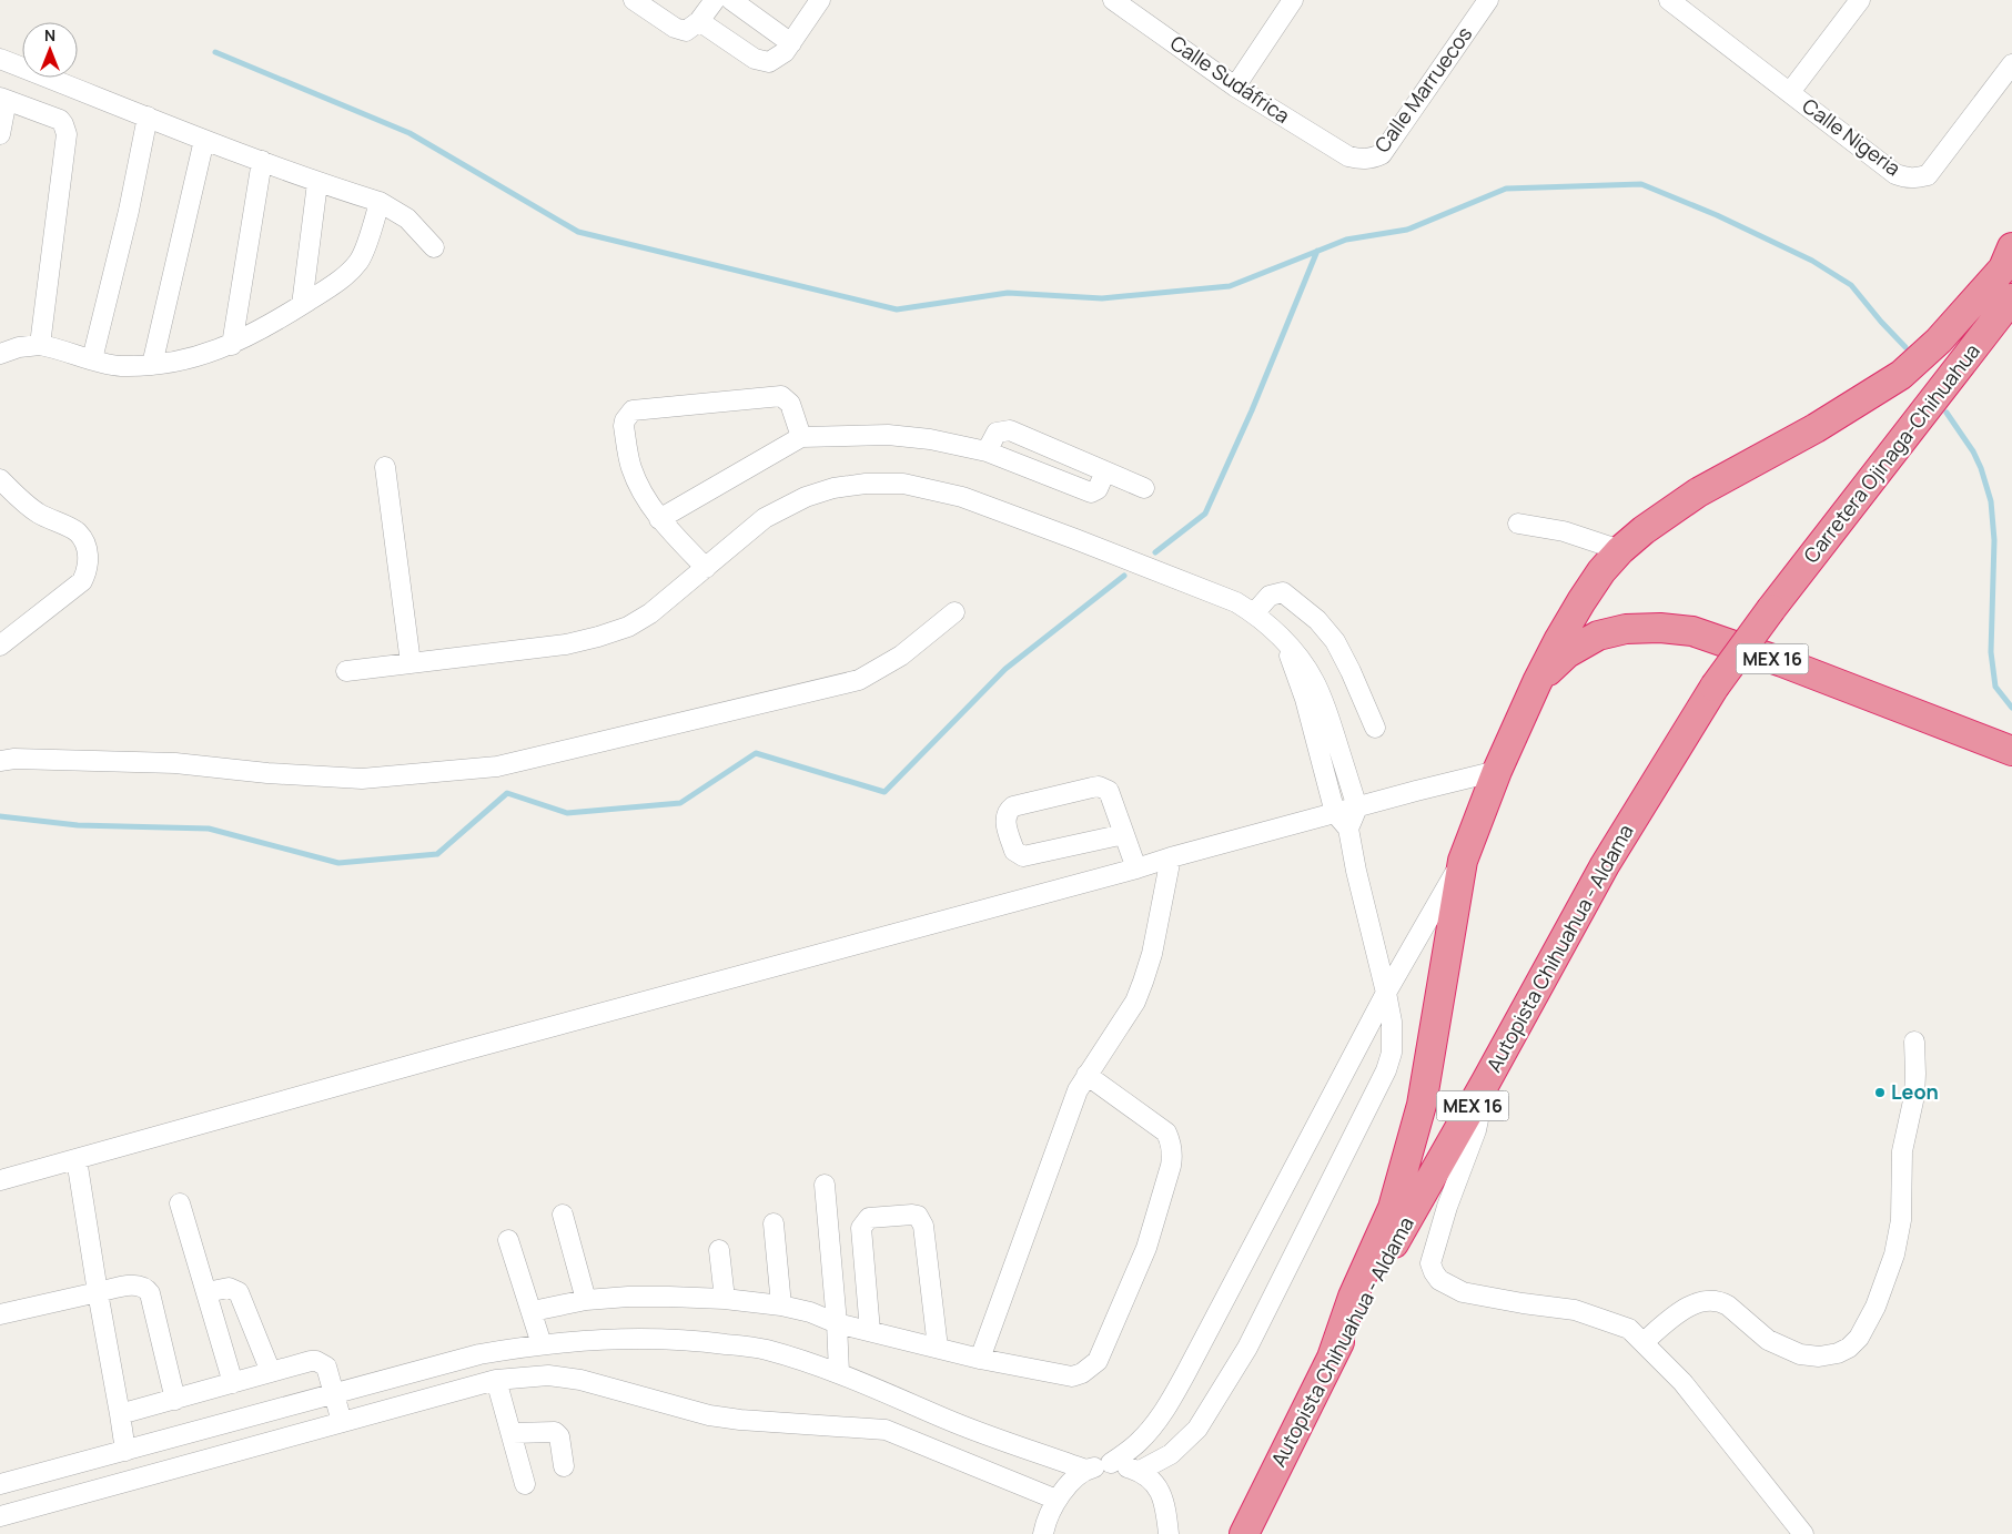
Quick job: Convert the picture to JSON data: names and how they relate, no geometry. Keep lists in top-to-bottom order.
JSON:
{
  "streets": {
    "highway": ["Carretera Ojinaga-Chihuahua", "MEX 16", "Autopista Chihuahua - Aldama"],
    "street": ["Calle Sudáfrica", "Calle Marruecos", "Calle Nigeria"]
  },
  "crossings": [
    ["Calle Sudáfrica", "Calle Marruecos"],
    ["Carretera Ojinaga-Chihuahua", "Autopista Chihuahua - Aldama"]
  ],
  "places": ["Leon"],
  "north": "top"
}
